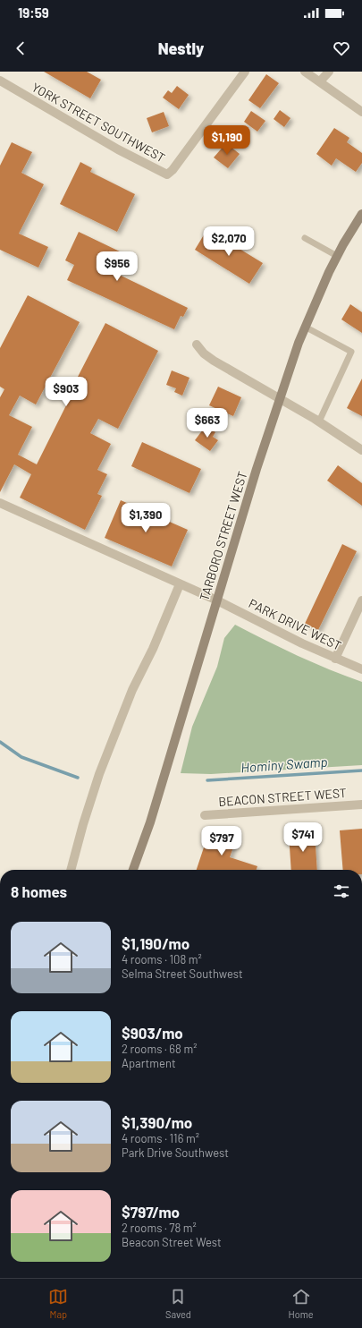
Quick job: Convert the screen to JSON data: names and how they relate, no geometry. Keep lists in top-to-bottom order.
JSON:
{
  "streets": {
    "main road": ["TARBORO STREET WEST"],
    "street": ["YORK STREET SOUTHWEST", "PARK DRIVE WEST", "BEACON STREET WEST"]
  },
  "crossings": [
    ["TARBORO STREET WEST", "PARK DRIVE WEST"]
  ],
  "water": ["Hominy Swamp"],
  "page": {
    "status": "19:59",
    "header": "Nestly",
    "price": [
      "$1,190",
      "$2,070",
      "$956",
      "$903",
      "$663",
      "$1,390",
      "$741",
      "$797"
    ],
    "heading": "8 homes",
    "list": [
      {
        "name": "$1,190/mo",
        "note": "4 rooms · 108 m² · Selma Street Southwest"
      },
      {
        "name": "$903/mo",
        "note": "2 rooms · 68 m² · Apartment"
      },
      {
        "name": "$1,390/mo",
        "note": "4 rooms · 116 m² · Park Drive Southwest"
      },
      {
        "name": "$797/mo",
        "note": "2 rooms · 78 m² · Beacon Street West"
      }
    ],
    "tabs": ["Map", "Saved", "Home"]
  }
}
